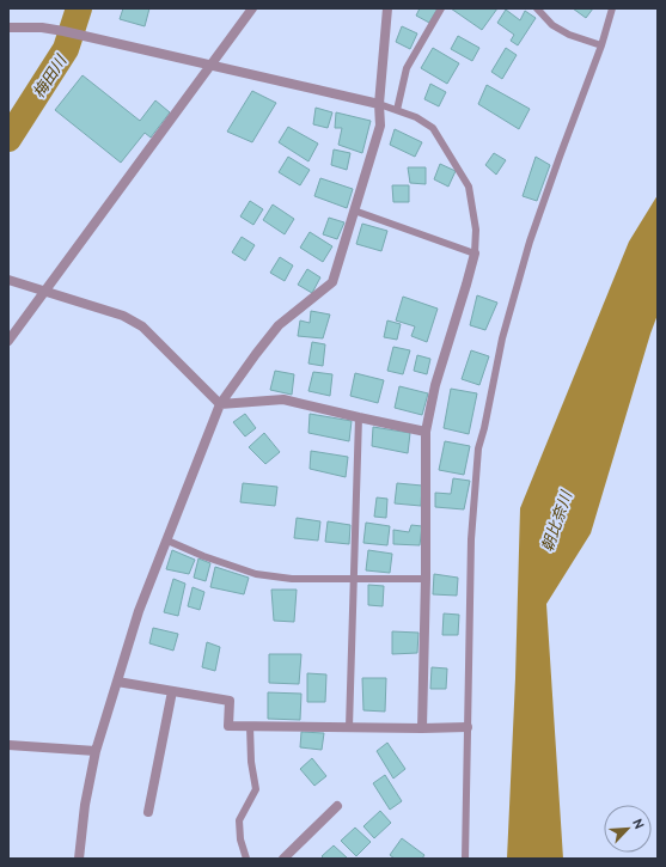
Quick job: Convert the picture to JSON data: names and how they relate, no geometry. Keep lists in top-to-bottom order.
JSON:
{
  "water": ["梅田川", "朝比奈川"],
  "north": "top right"
}
